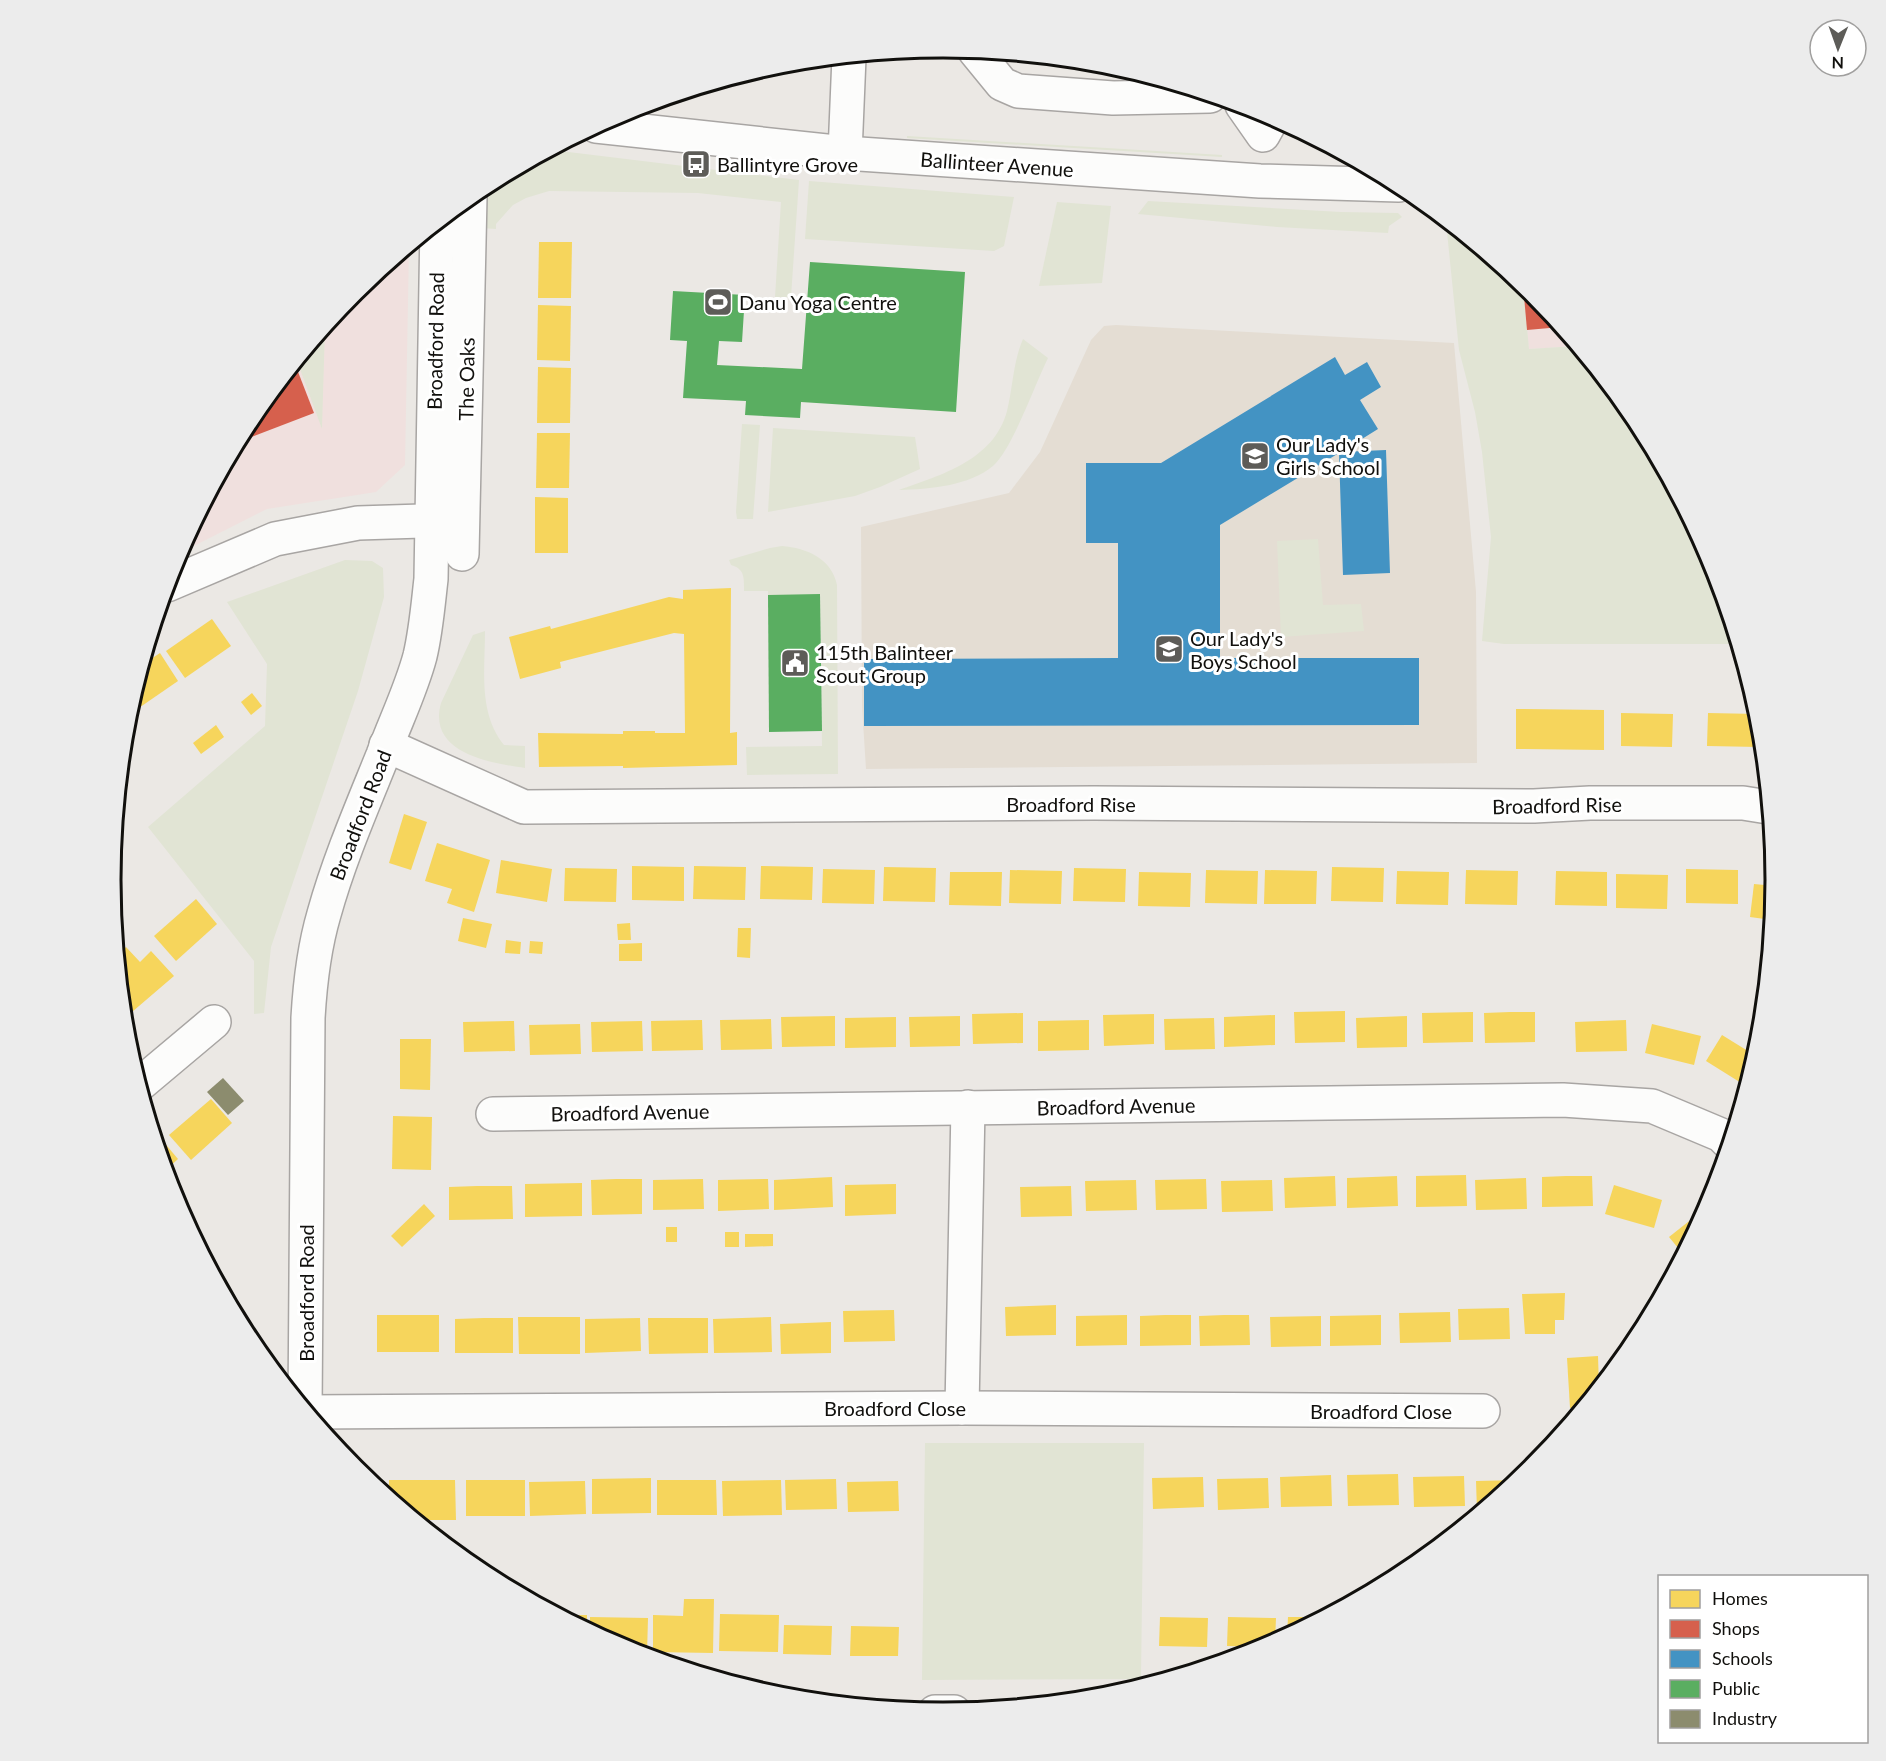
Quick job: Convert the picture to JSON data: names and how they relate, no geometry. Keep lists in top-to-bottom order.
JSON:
{
  "streets": {
    "street": [
      "Ballinteer Avenue",
      "Broadford Road",
      "Broadford Rise",
      "Broadford Avenue",
      "Broadford Close"
    ]
  },
  "crossings": [
    ["Broadford Road", "Broadford Rise"]
  ],
  "places": {
    "bus stop": ["Ballintyre Grove"],
    "sports": ["Danu Yoga Centre"],
    "school or university": ["Our Lady's Girls School", "Our Lady's Boys School"],
    "public building": ["115th Balinteer Scout Group"]
  },
  "legend": [
    "Homes",
    "Shops",
    "Schools",
    "Public",
    "Industry"
  ],
  "north": "bottom"
}
